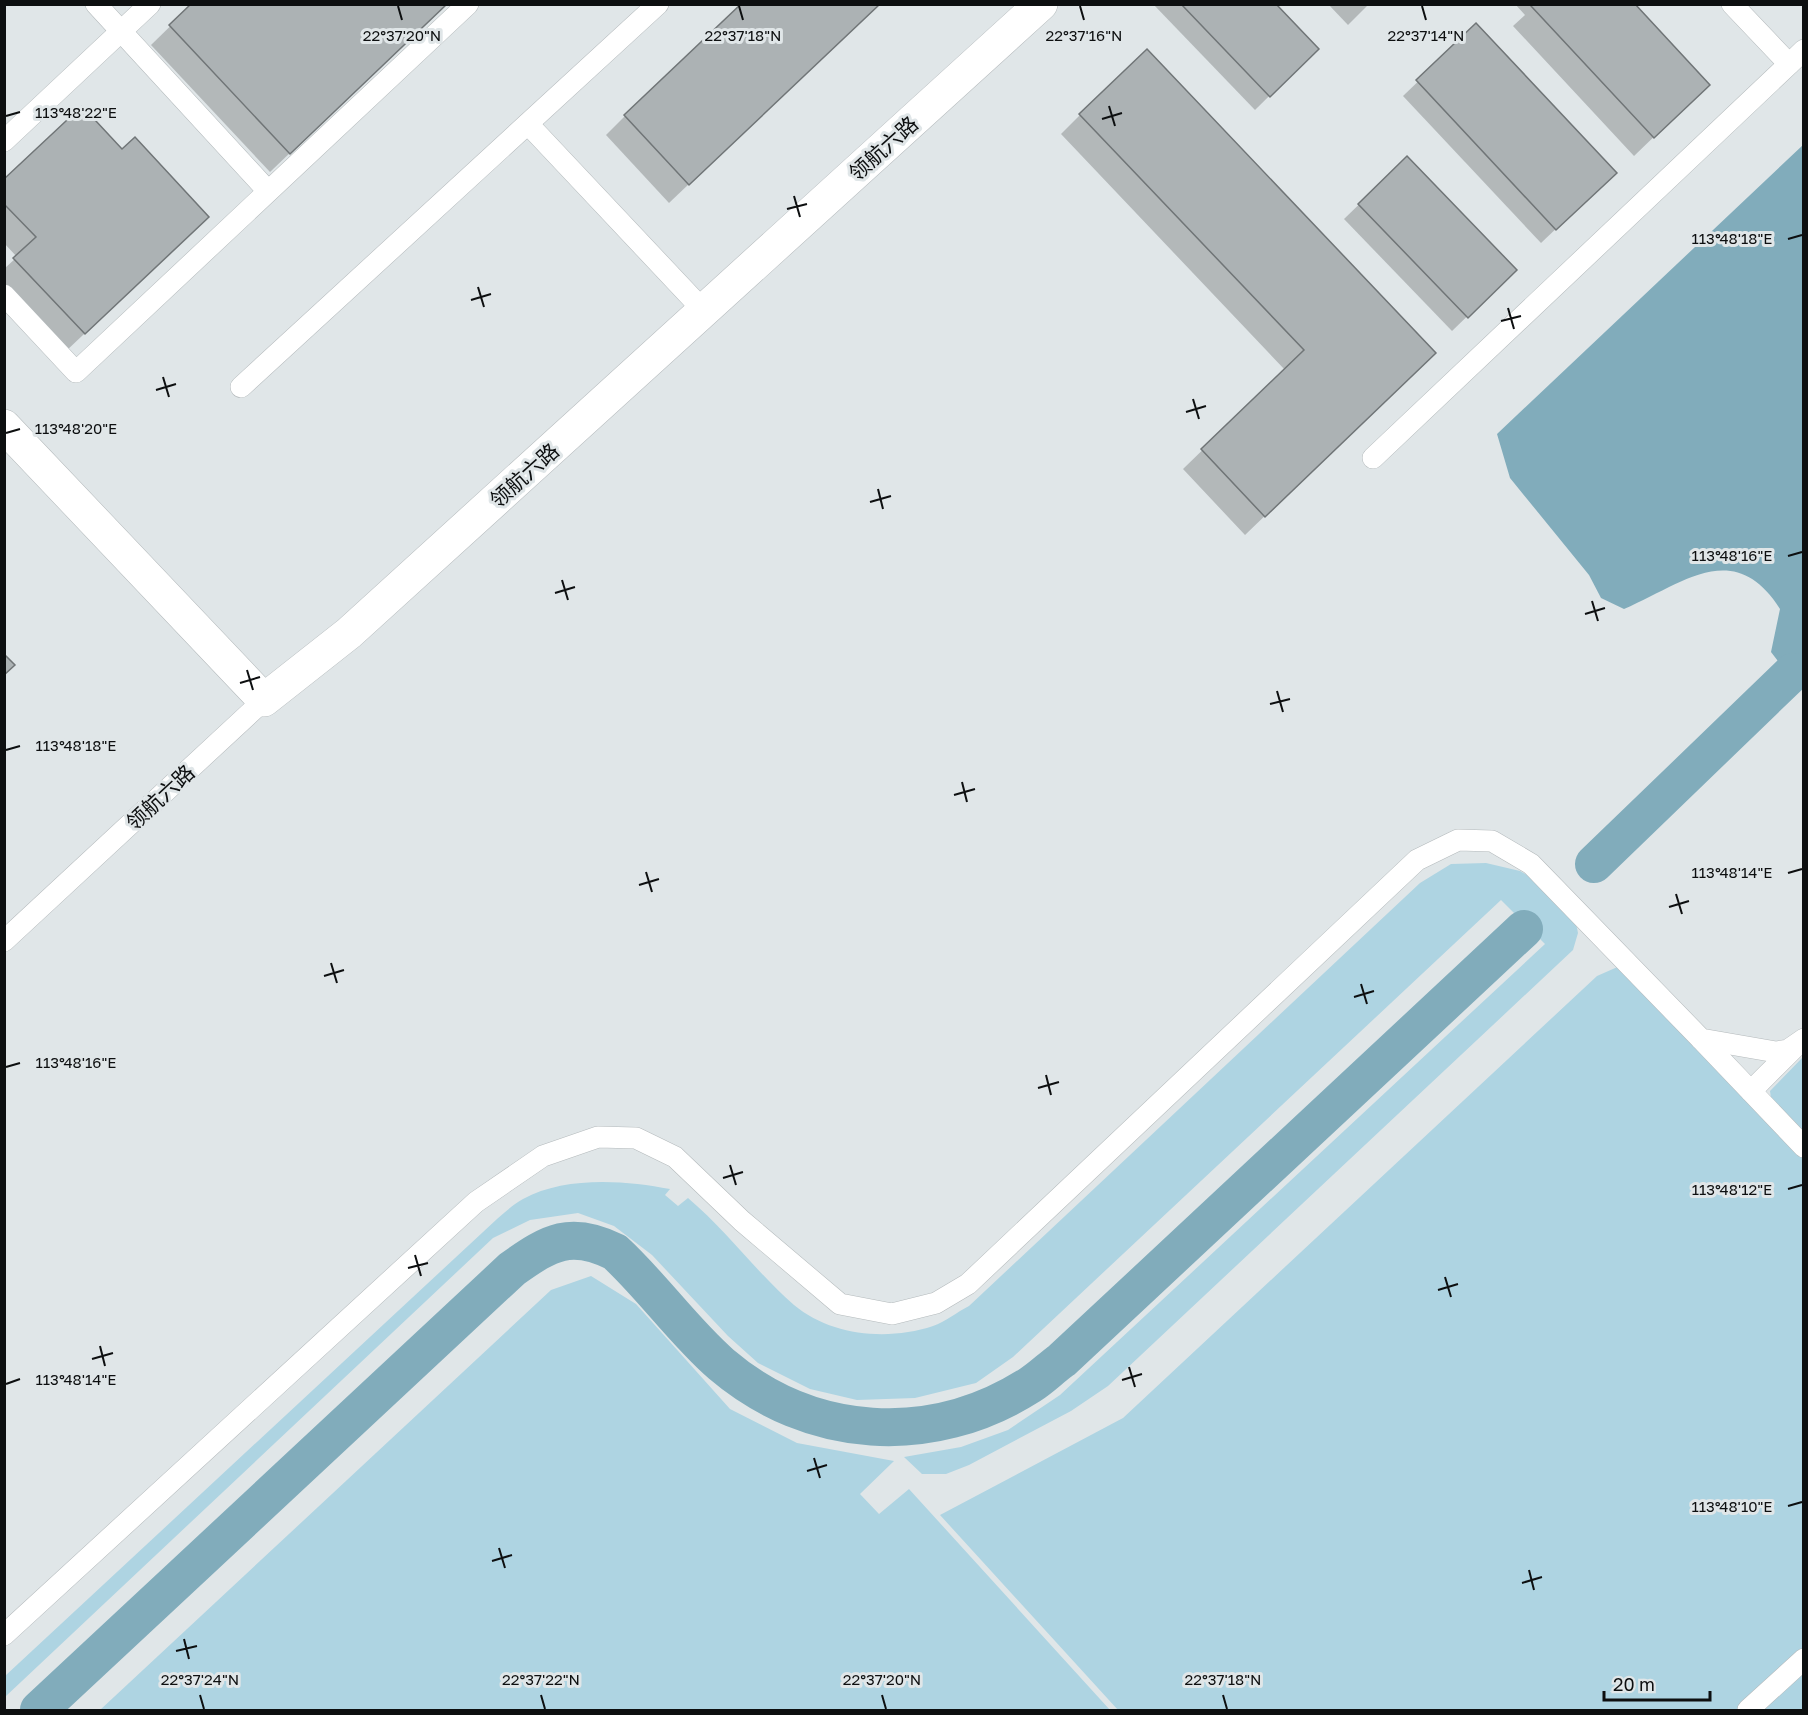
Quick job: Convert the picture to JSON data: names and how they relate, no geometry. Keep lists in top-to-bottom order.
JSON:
{
  "streets": {
    "street": ["领航六路"]
  },
  "scale_bar": "20 m",
  "coordinates": [
    "22°37'20\"N",
    "22°37'18\"N",
    "22°37'16\"N",
    "22°37'14\"N",
    "113°48'22\"E",
    "113°48'18\"E",
    "113°48'20\"E",
    "113°48'16\"E",
    "113°48'14\"E",
    "113°48'12\"E",
    "113°48'10\"E",
    "22°37'24\"N",
    "22°37'22\"N"
  ]
}
